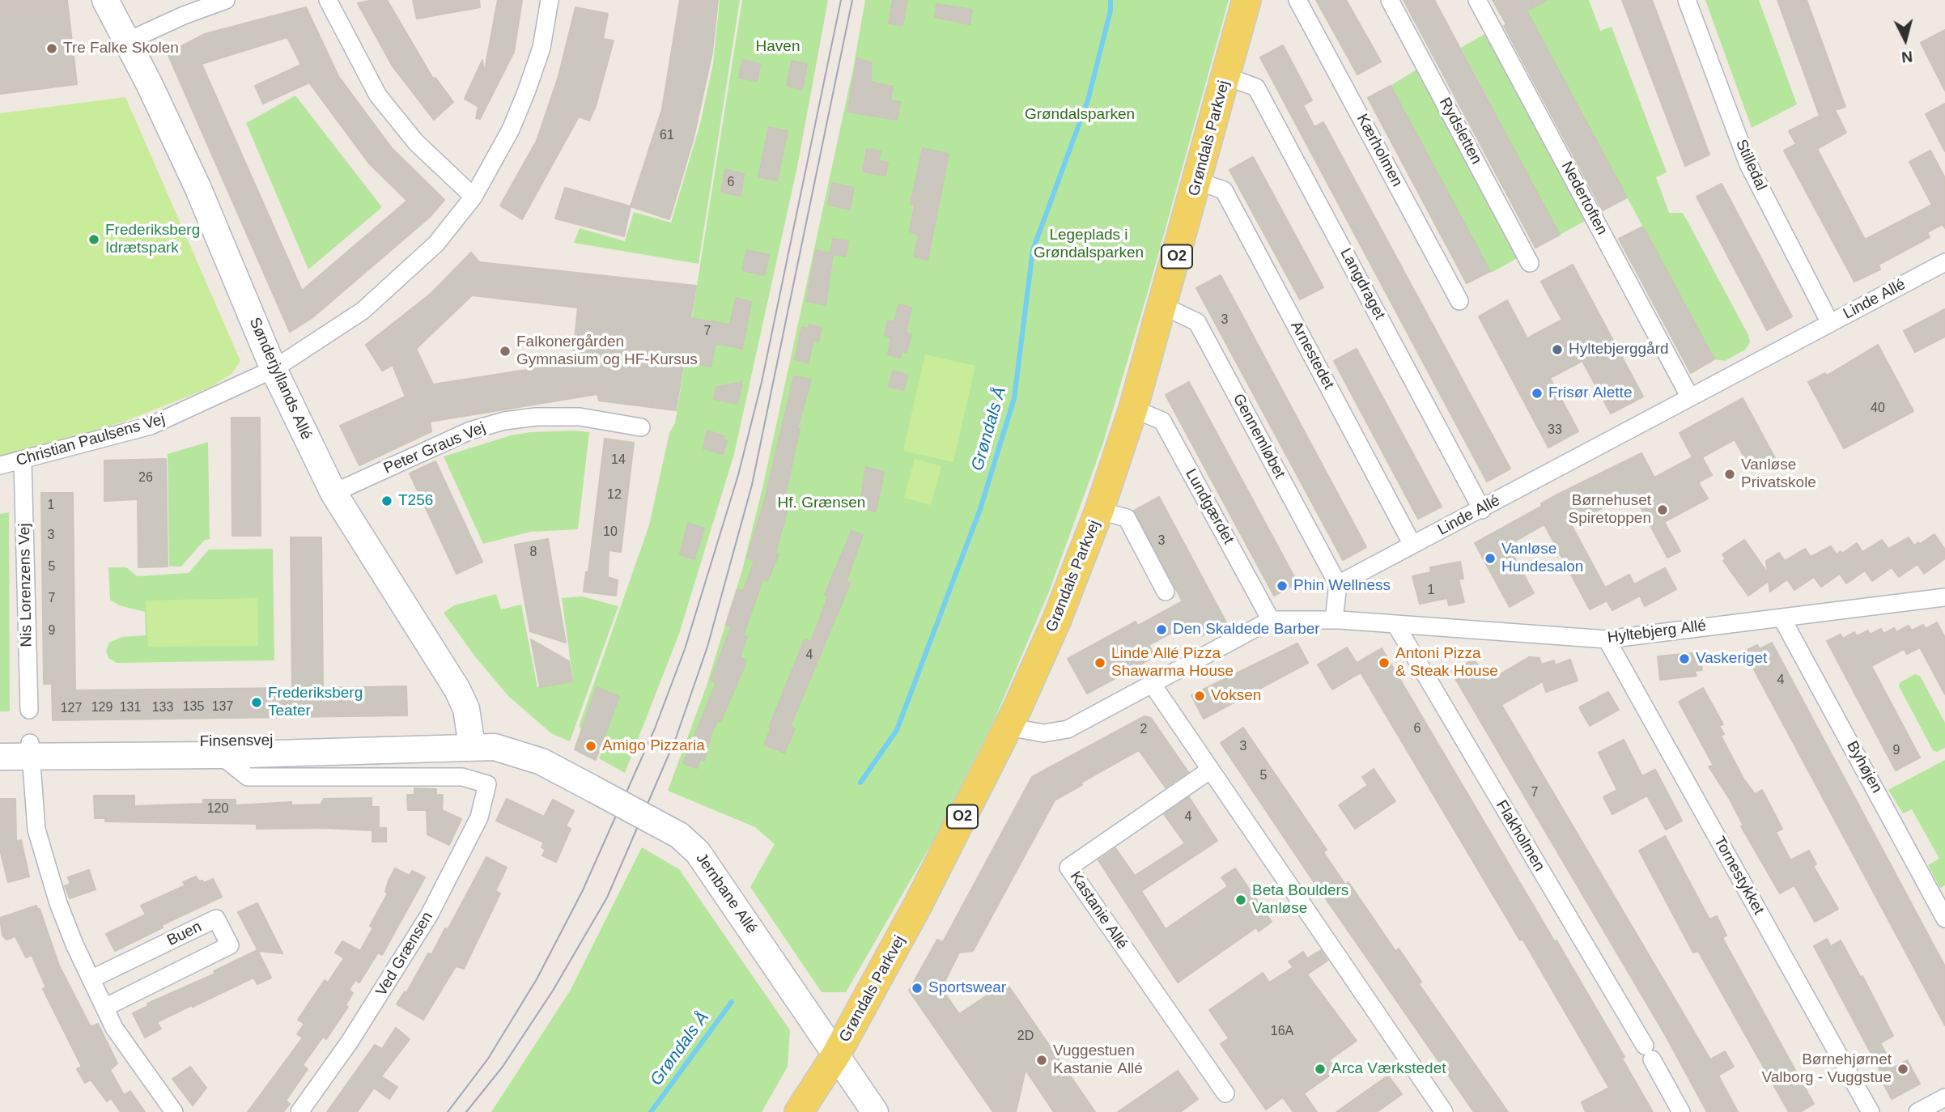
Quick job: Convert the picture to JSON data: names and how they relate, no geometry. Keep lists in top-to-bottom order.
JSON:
{
  "streets": {
    "main road": ["Grøndals Parkvej", "O2"],
    "street": [
      "Rydsletten",
      "Kærholmen",
      "Stilledal",
      "Nedertoften",
      "Langdraget",
      "Linde Allé",
      "Arnestedet",
      "Sønderjyllands Allé",
      "Gennemløbet",
      "Christian Paulsens Vej",
      "Peter Graus Vej",
      "Lundgærdet",
      "Nis Lorenzens Vej",
      "Hyltebjerg Allé",
      "Finsensvej",
      "Byhøjen",
      "Flakholmen",
      "Tornestykket",
      "Jernbane Allé",
      "Kastanie Allé",
      "Buen",
      "Ved Grænsen"
    ]
  },
  "crossings": [
    ["Grøndals Parkvej", "Langdraget"],
    ["Grøndals Parkvej", "Arnestedet"],
    ["Grøndals Parkvej", "Gennemløbet"],
    ["Grøndals Parkvej", "Lundgærdet"],
    ["Grøndals Parkvej", "Jernbane Allé"],
    ["Stilledal", "Linde Allé"],
    ["Nedertoften", "Linde Allé"],
    ["Langdraget", "Linde Allé"],
    ["Linde Allé", "Arnestedet"],
    ["Linde Allé", "Gennemløbet"],
    ["Sønderjyllands Allé", "Christian Paulsens Vej"],
    ["Sønderjyllands Allé", "Peter Graus Vej"],
    ["Sønderjyllands Allé", "Finsensvej"],
    ["Christian Paulsens Vej", "Nis Lorenzens Vej"],
    ["Hyltebjerg Allé", "Byhøjen"],
    ["Hyltebjerg Allé", "Flakholmen"],
    ["Hyltebjerg Allé", "Tornestykket"],
    ["Finsensvej", "Jernbane Allé"],
    ["Finsensvej", "Ved Grænsen"]
  ],
  "water": ["Grøndals Å"],
  "parks": [
    "Haven",
    "Grøndalsparken",
    "Legeplads i Grøndalsparken",
    "Hf. Grænsen"
  ],
  "places": [
    "Tre Falke Skolen",
    "Frederiksberg Idrætspark",
    "Hyltebjerggård",
    "Falkonergården Gymnasium og HF-Kursus",
    "Frisør Alette",
    "Vanløse Privatskole",
    "T256",
    "Børnehuset Spiretoppen",
    "Vanløse Hundesalon",
    "Phin Wellness",
    "Den Skaldede Barber",
    "Vaskeriget",
    "Linde Allé Pizza Shawarma House",
    "Antoni Pizza & Steak House",
    "Voksen",
    "Frederiksberg Teater",
    "Amigo Pizzaria",
    "Beta Boulders Vanløse",
    "Sportswear",
    "Vuggestuen Kastanie Allé",
    "Arca Værkstedet",
    "Børnehjørnet Valborg - Vuggstue"
  ],
  "house_numbers": [
    "61",
    "6",
    "3",
    "7",
    "40",
    "33",
    "14",
    "26",
    "12",
    "1",
    "10",
    "3",
    "3",
    "8",
    "5",
    "1",
    "7",
    "9",
    "4",
    "4",
    "135",
    "137",
    "129",
    "131",
    "133",
    "127",
    "6",
    "2",
    "3",
    "9",
    "5",
    "7",
    "120",
    "4",
    "16A",
    "2D"
  ],
  "north": "bottom"
}
